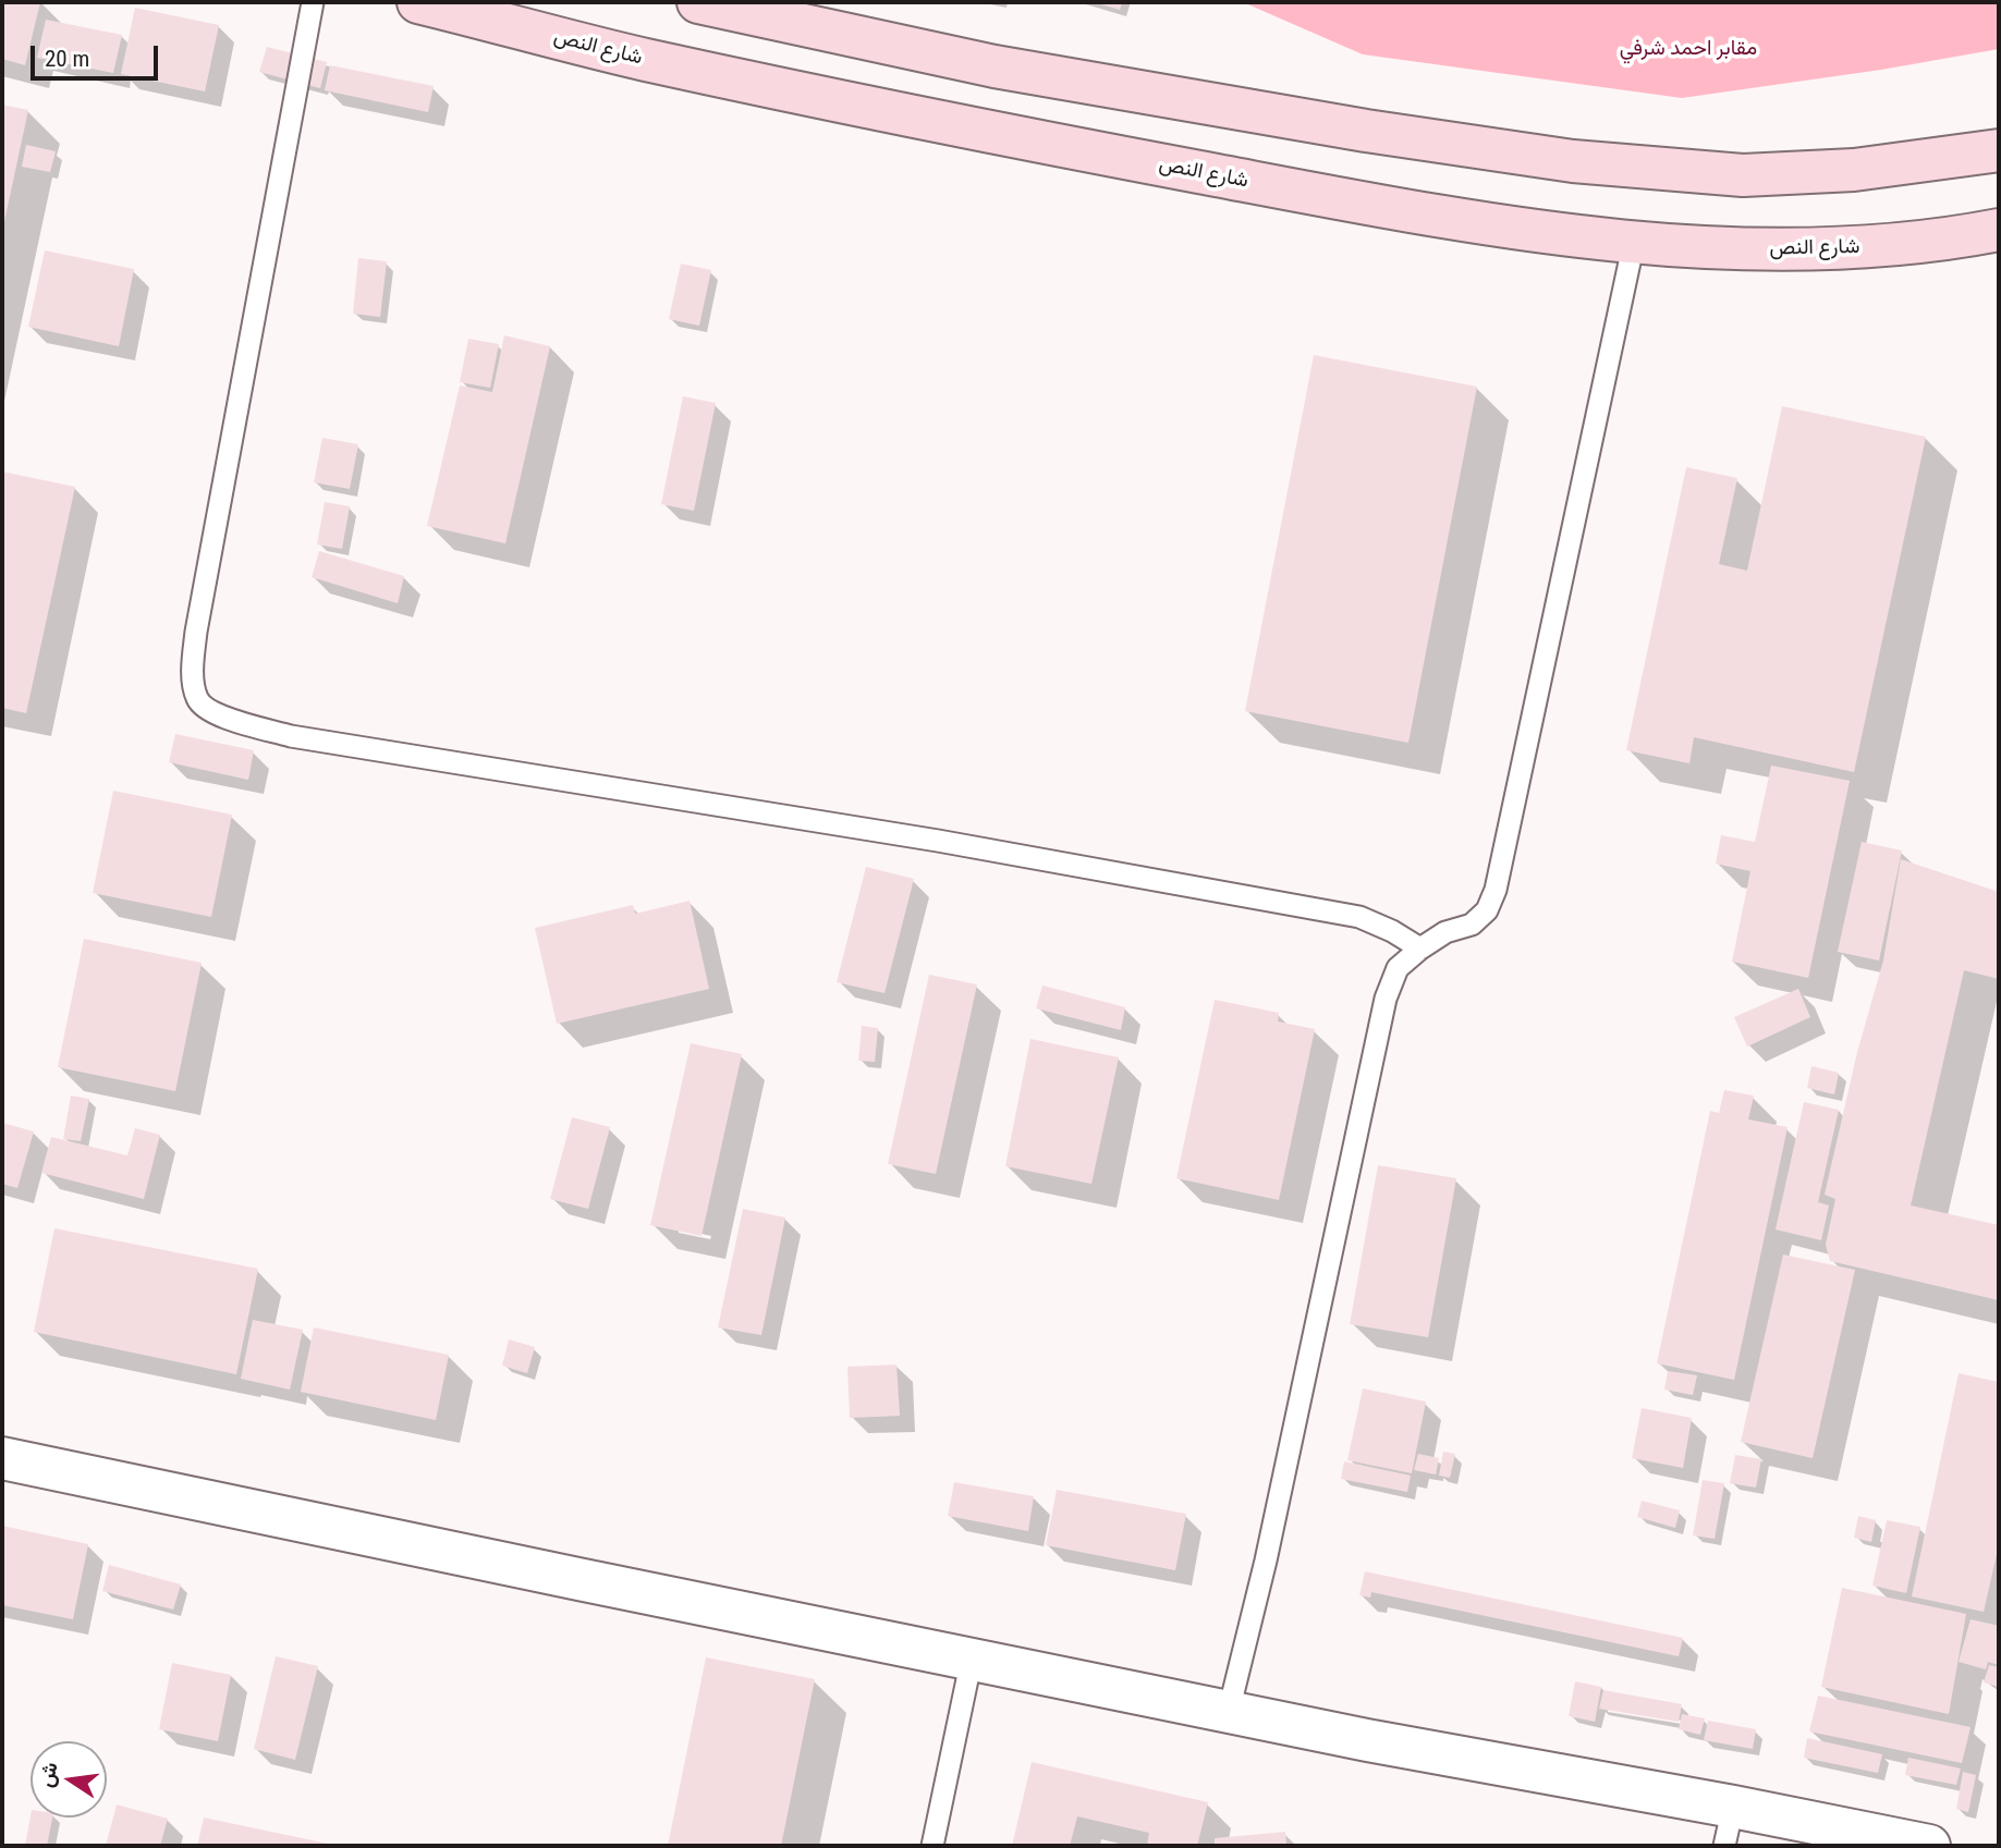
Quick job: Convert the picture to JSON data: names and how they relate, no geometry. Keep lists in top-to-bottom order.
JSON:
{
  "streets": {
    "main road": ["شارع النص"]
  },
  "parks": ["مقابر احمد شرفي"],
  "scale_bar": "20 m",
  "north": "left"
}
